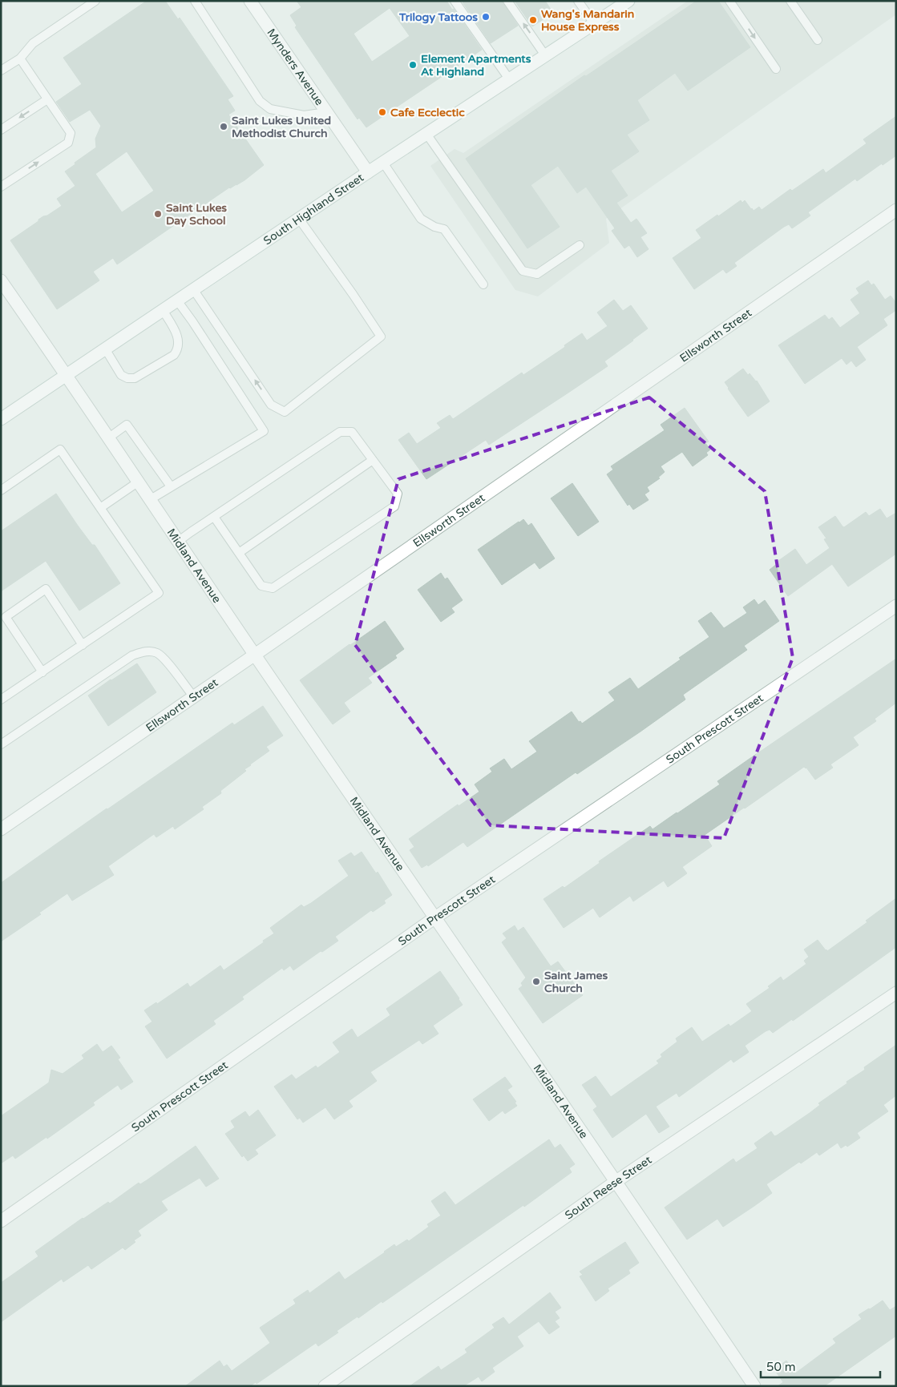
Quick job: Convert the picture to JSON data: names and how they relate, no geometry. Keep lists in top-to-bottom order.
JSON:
{
  "streets": {
    "street": [
      "Mynders Avenue",
      "South Highland Street",
      "Ellsworth Street",
      "Midland Avenue",
      "South Prescott Street",
      "South Reese Street"
    ]
  },
  "crossings": [
    ["Mynders Avenue", "South Highland Street"],
    ["South Highland Street", "Midland Avenue"],
    ["Ellsworth Street", "Midland Avenue"],
    ["Midland Avenue", "South Prescott Street"],
    ["Midland Avenue", "South Reese Street"]
  ],
  "places": [
    "Trilogy Tattoos",
    "Wang's Mandarin House Express",
    "Element Apartments At Highland",
    "Cafe Ecclectic",
    "Saint Lukes United Methodist Church",
    "Saint Lukes Day School",
    "Saint James Church"
  ],
  "scale_bar": "50 m"
}
